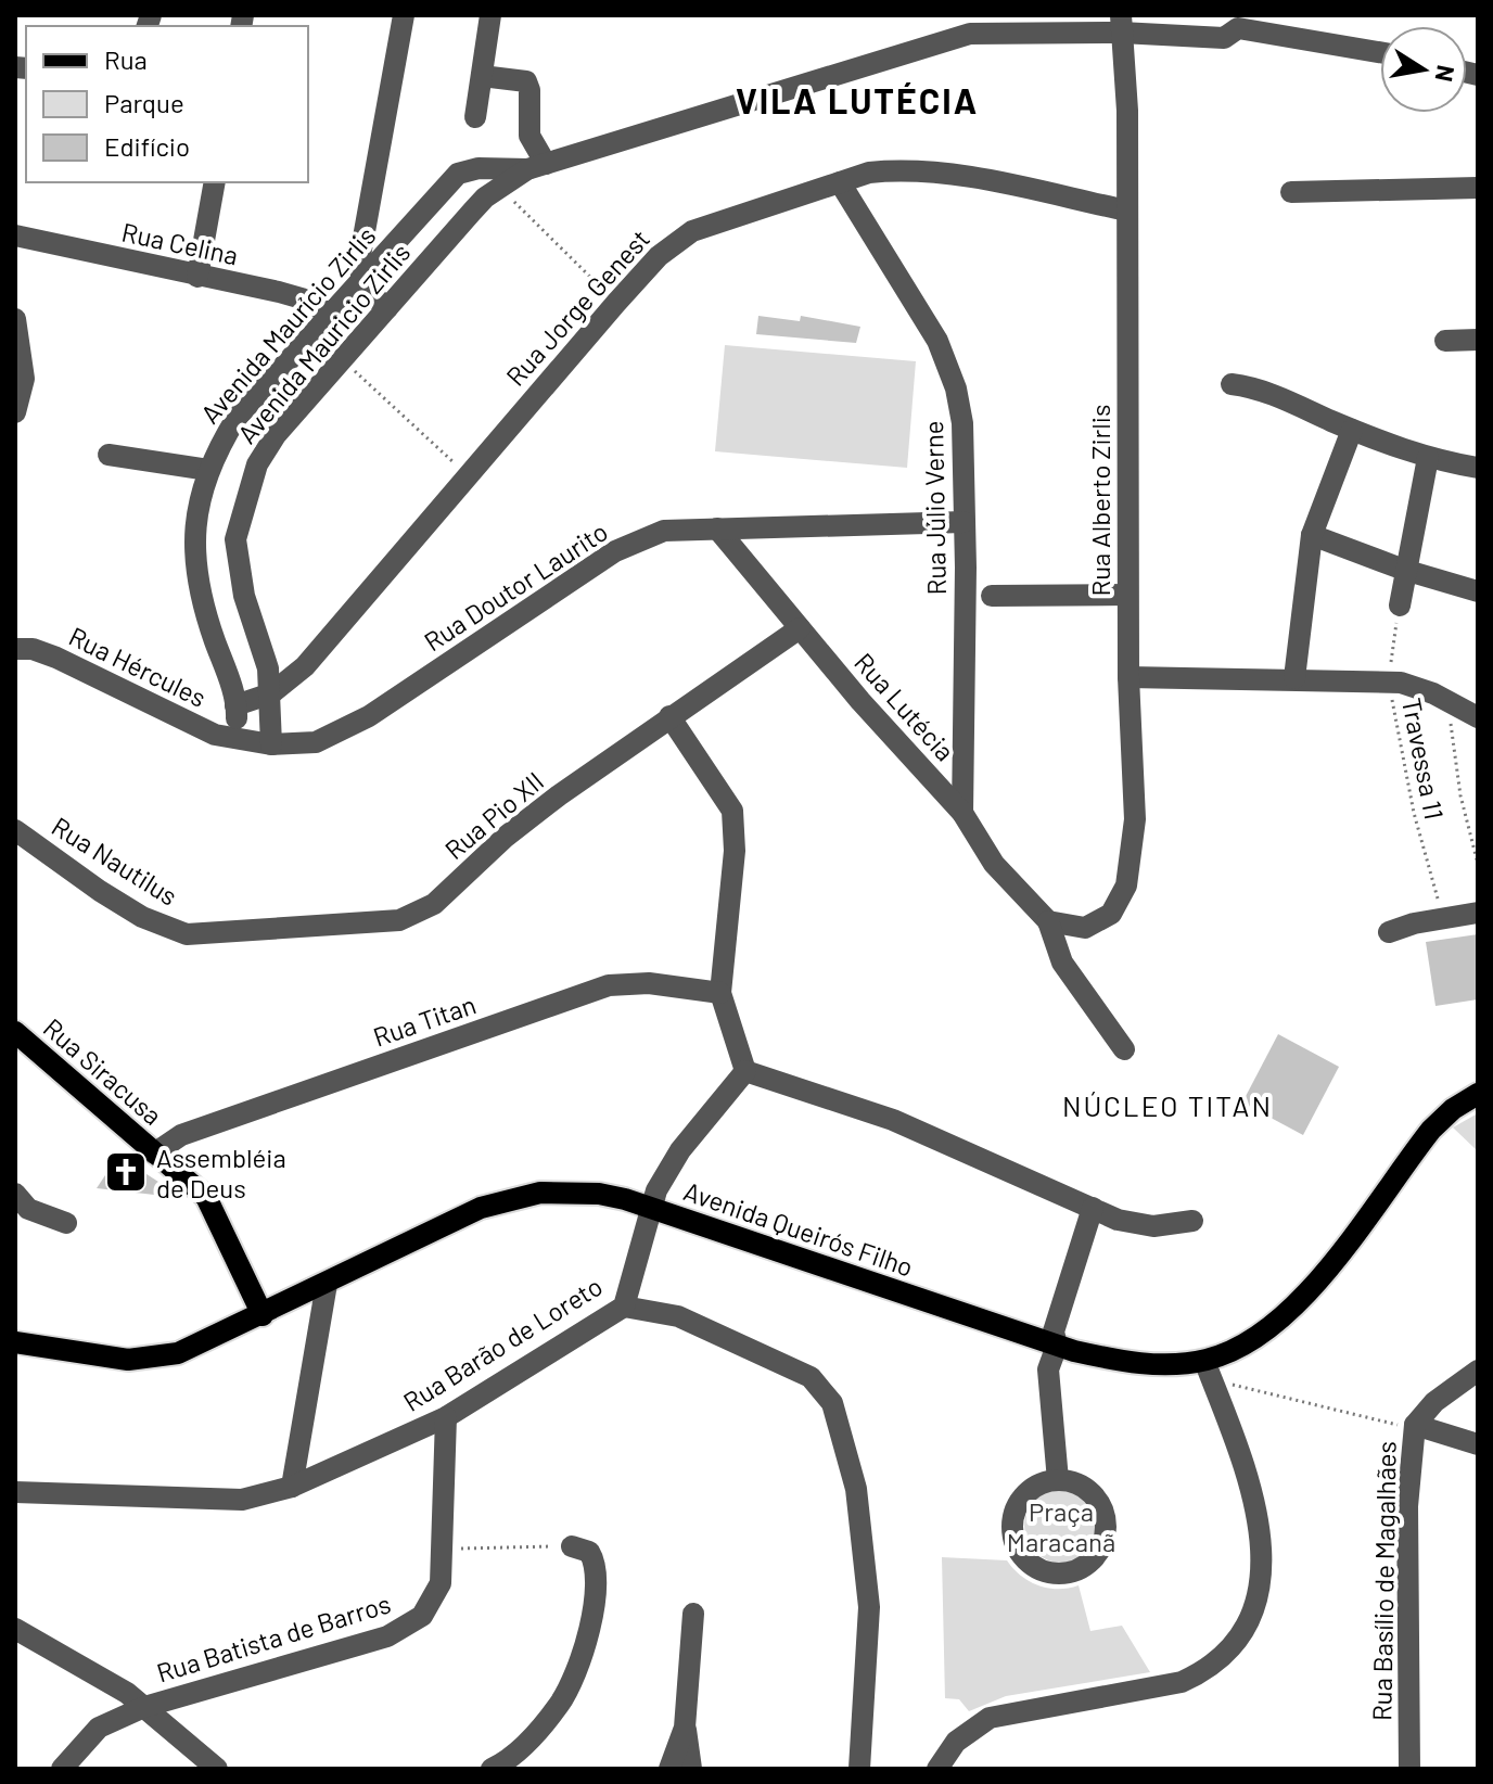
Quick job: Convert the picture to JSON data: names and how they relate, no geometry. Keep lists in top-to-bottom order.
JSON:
{
  "streets": {
    "main road": ["Rua Siracusa", "Avenida Queirós Filho"],
    "street": [
      "Rua Celina",
      "Rua Jorge Genest",
      "Avenida Maurício Zirlis",
      "Avenida Mauricio Zirlis",
      "Rua Alberto Zirlis",
      "Rua Júlio Verne",
      "Rua Doutor Laurito",
      "Rua Hércules",
      "Rua Lutécia",
      "Rua Pio XII",
      "Rua Nautilus",
      "Rua Titan",
      "Rua Barão de Loreto",
      "Rua Basílio de Magalhães",
      "Rua Batista de Barros"
    ],
    "path": ["Travessa 11"]
  },
  "crossings": [
    ["Rua Celina", "Avenida Maurício Zirlis"],
    ["Rua Jorge Genest", "Avenida Maurício Zirlis"],
    ["Rua Jorge Genest", "Avenida Mauricio Zirlis"],
    ["Rua Jorge Genest", "Rua Alberto Zirlis"],
    ["Rua Jorge Genest", "Rua Júlio Verne"],
    ["Avenida Maurício Zirlis", "Rua Doutor Laurito"],
    ["Avenida Maurício Zirlis", "Rua Hércules"],
    ["Avenida Mauricio Zirlis", "Rua Doutor Laurito"],
    ["Rua Alberto Zirlis", "Rua Lutécia"],
    ["Rua Júlio Verne", "Rua Doutor Laurito"],
    ["Rua Júlio Verne", "Rua Lutécia"],
    ["Rua Doutor Laurito", "Rua Hércules"],
    ["Rua Doutor Laurito", "Rua Lutécia"],
    ["Rua Lutécia", "Rua Pio XII"],
    ["Rua Pio XII", "Rua Nautilus"],
    ["Rua Titan", "Rua Siracusa"],
    ["Rua Siracusa", "Avenida Queirós Filho"],
    ["Avenida Queirós Filho", "Rua Barão de Loreto"],
    ["Rua Barão de Loreto", "Rua Batista de Barros"]
  ],
  "districts": ["VILA LUTÉCIA", "NÚCLEO TITAN"],
  "parks": ["Praça Maracanã"],
  "places": {
    "church": ["Assembléia de Deus"]
  },
  "legend": ["Rua", "Parque", "Edifício"],
  "north": "right"
}
